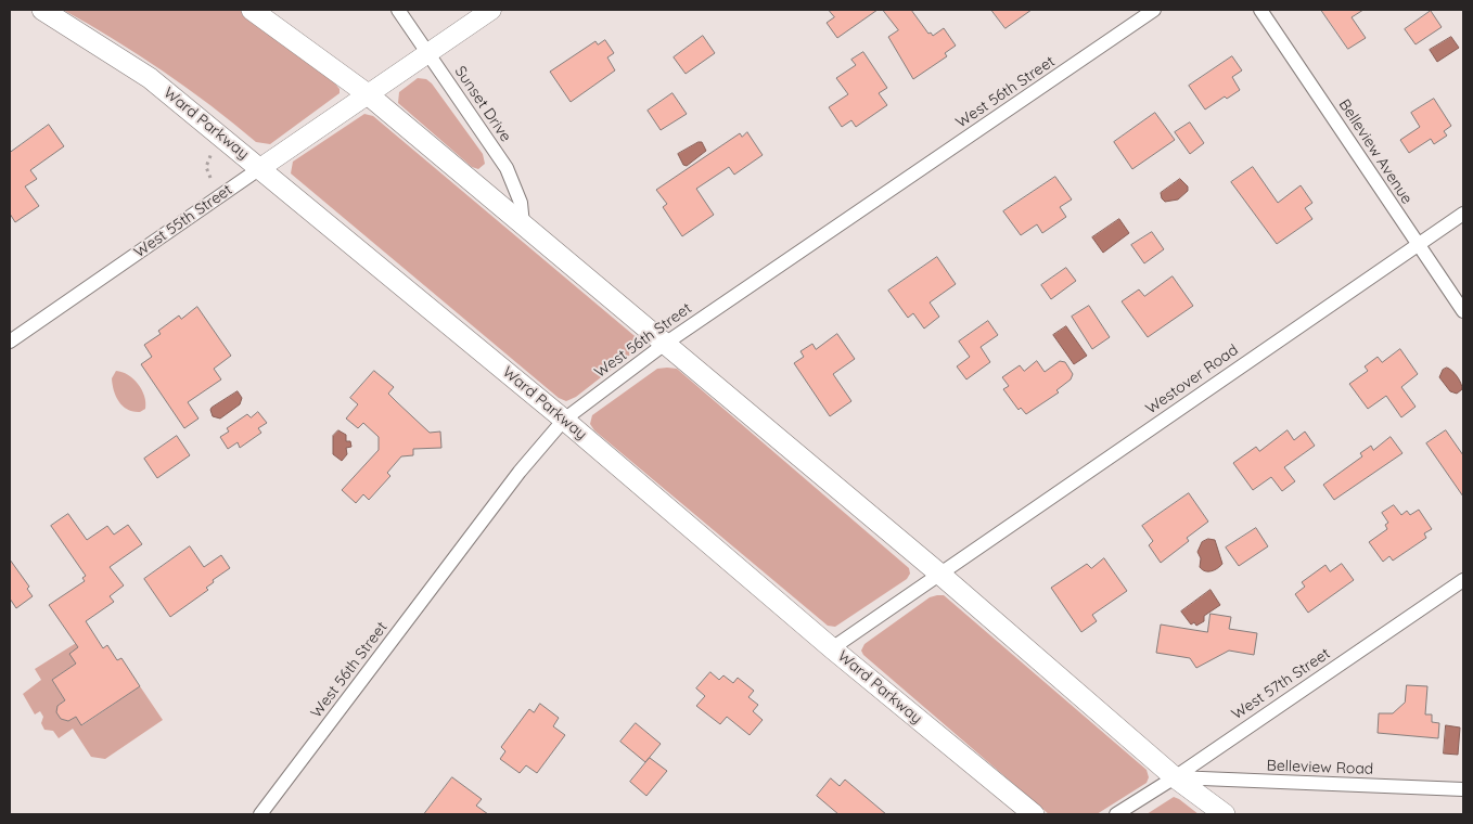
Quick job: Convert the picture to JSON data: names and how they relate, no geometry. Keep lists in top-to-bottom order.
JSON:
{
  "streets": {
    "main road": ["Ward Parkway", "West 55th Street"],
    "street": [
      "West 56th Street",
      "Sunset Drive",
      "Belleview Avenue",
      "Westover Road",
      "West 57th Street",
      "Belleview Road"
    ]
  },
  "crossings": [
    ["West 56th Street", "Ward Parkway"],
    ["Sunset Drive", "West 55th Street"],
    ["Ward Parkway", "West 55th Street"],
    ["Ward Parkway", "Westover Road"],
    ["Belleview Avenue", "Westover Road"],
    ["West 57th Street", "Belleview Road"]
  ]
}
